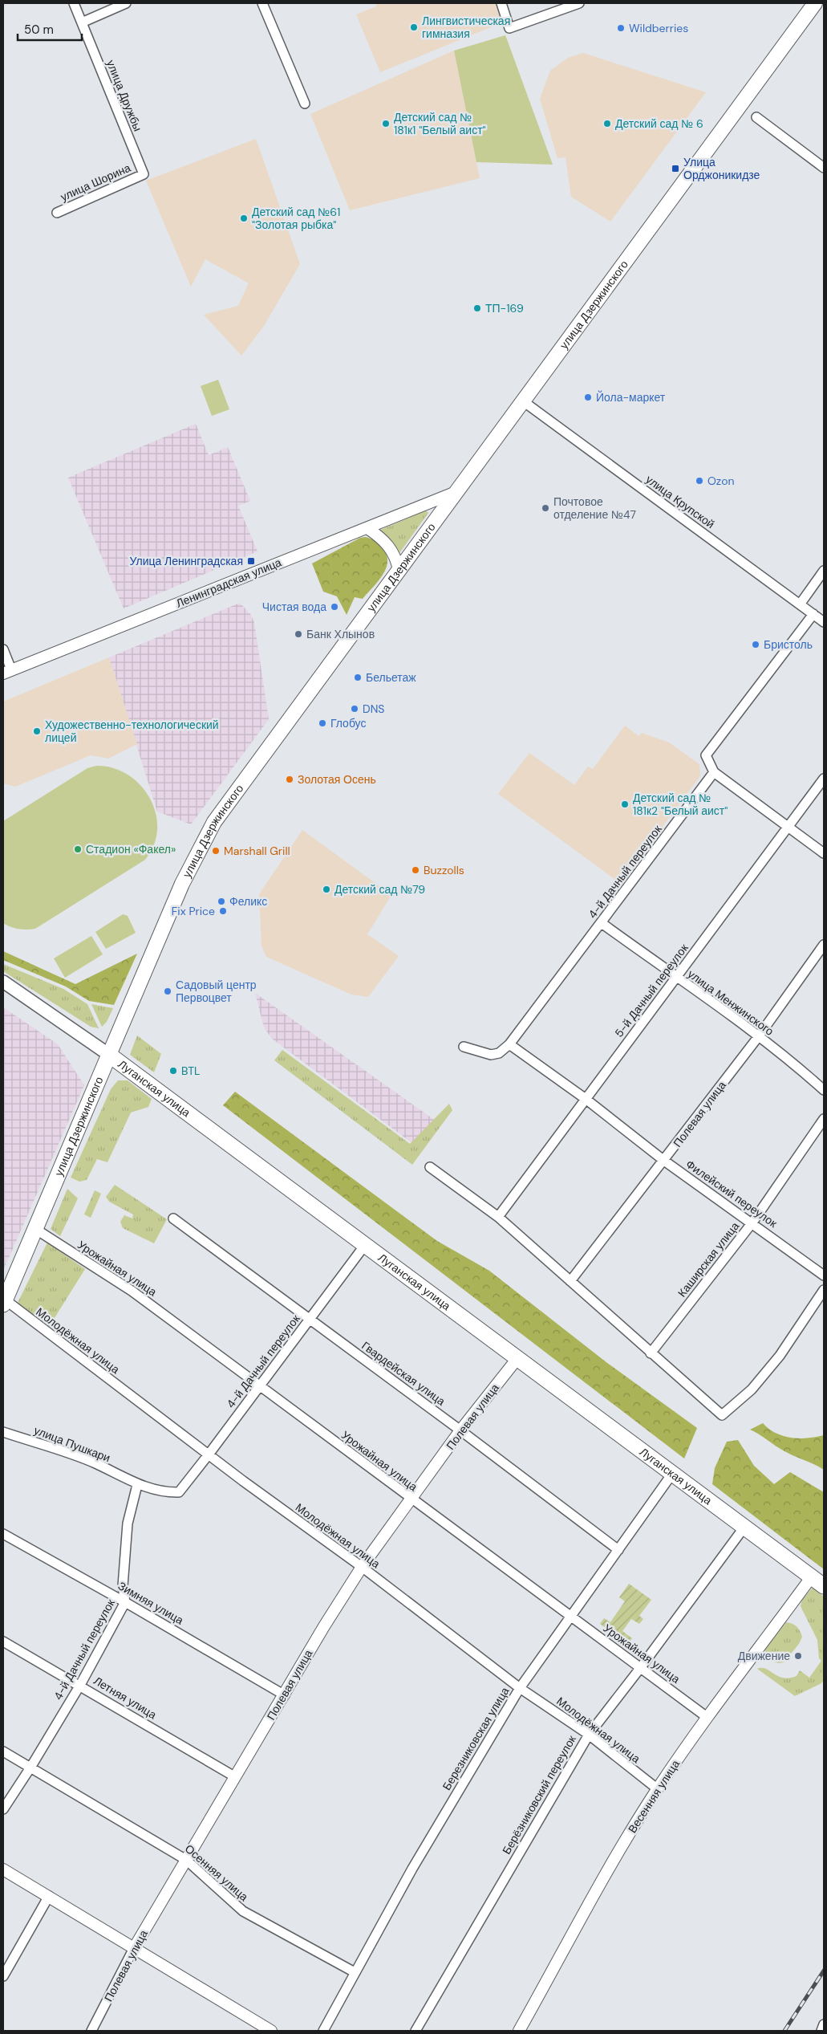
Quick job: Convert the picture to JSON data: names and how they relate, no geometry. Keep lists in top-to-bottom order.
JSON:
{
  "streets": {
    "highway": ["улица Дзержинского", "Луганская улица"],
    "street": [
      "улица Дружбы",
      "улица Шорина",
      "улица Крупской",
      "Ленинградская улица",
      "4-й Дачный переулок",
      "5-й Дачный переулок",
      "улица Менжинского",
      "Полевая улица",
      "Филейский переулок",
      "Каширская улица",
      "Урожайная улица",
      "Молодёжная улица",
      "Гвардейская улица",
      "улица Пушкари",
      "Зимняя улица",
      "Летняя улица",
      "Березниковская улица",
      "Берёзниковский переулок",
      "Весенняя улица",
      "Осенняя улица"
    ]
  },
  "crossings": [
    ["улица Дружбы", "улица Шорина"],
    ["улица Дзержинского", "улица Крупской"],
    ["улица Дзержинского", "Ленинградская улица"],
    ["улица Дзержинского", "Луганская улица"],
    ["улица Дзержинского", "Урожайная улица"],
    ["улица Дзержинского", "Молодёжная улица"],
    ["4-й Дачный переулок", "улица Менжинского"],
    ["4-й Дачный переулок", "Луганская улица"],
    ["4-й Дачный переулок", "Филейский переулок"],
    ["4-й Дачный переулок", "Урожайная улица"],
    ["4-й Дачный переулок", "Молодёжная улица"],
    ["4-й Дачный переулок", "Гвардейская улица"],
    ["4-й Дачный переулок", "улица Пушкари"],
    ["4-й Дачный переулок", "Зимняя улица"],
    ["4-й Дачный переулок", "Летняя улица"],
    ["4-й Дачный переулок", "Осенняя улица"],
    ["5-й Дачный переулок", "улица Менжинского"],
    ["5-й Дачный переулок", "Филейский переулок"],
    ["улица Менжинского", "Полевая улица"],
    ["Луганская улица", "Полевая улица"],
    ["Луганская улица", "Березниковская улица"],
    ["Луганская улица", "Берёзниковский переулок"],
    ["Луганская улица", "Весенняя улица"],
    ["Полевая улица", "Филейский переулок"],
    ["Полевая улица", "Урожайная улица"],
    ["Полевая улица", "Молодёжная улица"],
    ["Полевая улица", "Гвардейская улица"],
    ["Полевая улица", "Зимняя улица"],
    ["Полевая улица", "Летняя улица"],
    ["Полевая улица", "Осенняя улица"],
    ["Филейский переулок", "Каширская улица"],
    ["Урожайная улица", "Березниковская улица"],
    ["Урожайная улица", "Берёзниковский переулок"],
    ["Урожайная улица", "Весенняя улица"],
    ["Молодёжная улица", "Березниковская улица"],
    ["Молодёжная улица", "Берёзниковский переулок"],
    ["Молодёжная улица", "Весенняя улица"],
    ["Гвардейская улица", "Березниковская улица"],
    ["Березниковская улица", "Осенняя улица"]
  ],
  "places": {
    "other": [
      "Лингвистическая гимназия",
      "Wildberries",
      "Детский сад № 181к1 \"Белый аист\"",
      "Детский сад № 6",
      "Детский сад №61 \"Золотая рыбка\"",
      "ТП-169",
      "Йола-маркет",
      "Ozon",
      "Почтовое отделение №47",
      "Чистая вода",
      "Банк Хлынов",
      "Бристоль",
      "Бельетаж",
      "DNS",
      "Глобус",
      "Художественно-технологический лицей",
      "Золотая Осень",
      "Детский сад № 181к2 \"Белый аист\"",
      "Стадион «Факел»",
      "Marshall Grill",
      "Buzzolls",
      "Детский сад №79",
      "Феликс",
      "Fix Price",
      "Садовый центр Первоцвет",
      "BTL",
      "Движение"
    ],
    "transit": ["Улица Орджоникидзе", "Улица Ленинградская"]
  },
  "scale_bar": "50 m"
}
